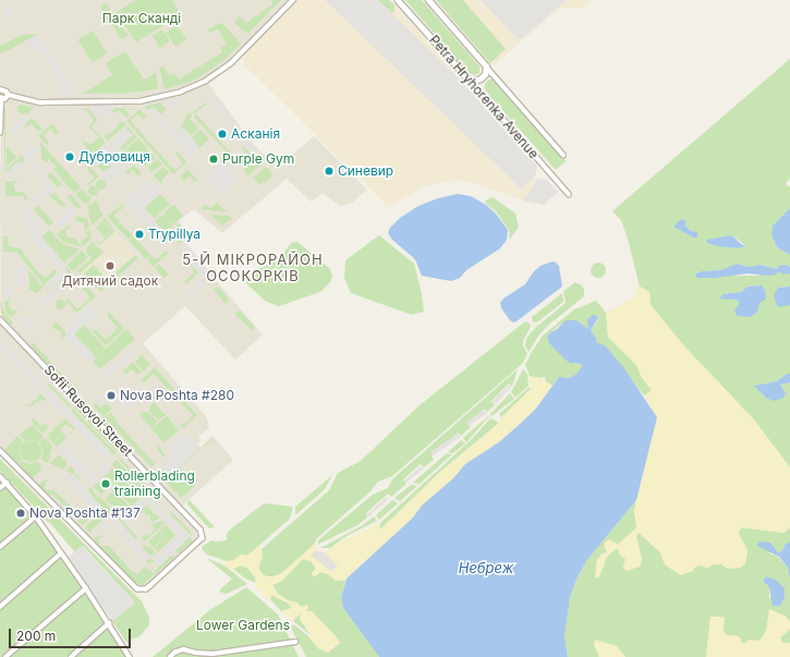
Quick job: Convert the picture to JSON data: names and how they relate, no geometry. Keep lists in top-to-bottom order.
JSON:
{
  "streets": {
    "street": ["Petra Hryhorenka Avenue", "Sofii Rusovoi Street"]
  },
  "districts": ["5-Й МІКРОРАЙОН ОСОКОРКІВ"],
  "water": ["Небреж"],
  "parks": ["Парк Сканді", "Lower Gardens"],
  "places": [
    "Асканія",
    "Дубровиця",
    "Purple Gym",
    "Синевир",
    "Trypillya",
    "Дитячий садок",
    "Nova Poshta #280",
    "Rollerblading training",
    "Nova Poshta #137"
  ],
  "scale_bar": "200 m"
}
